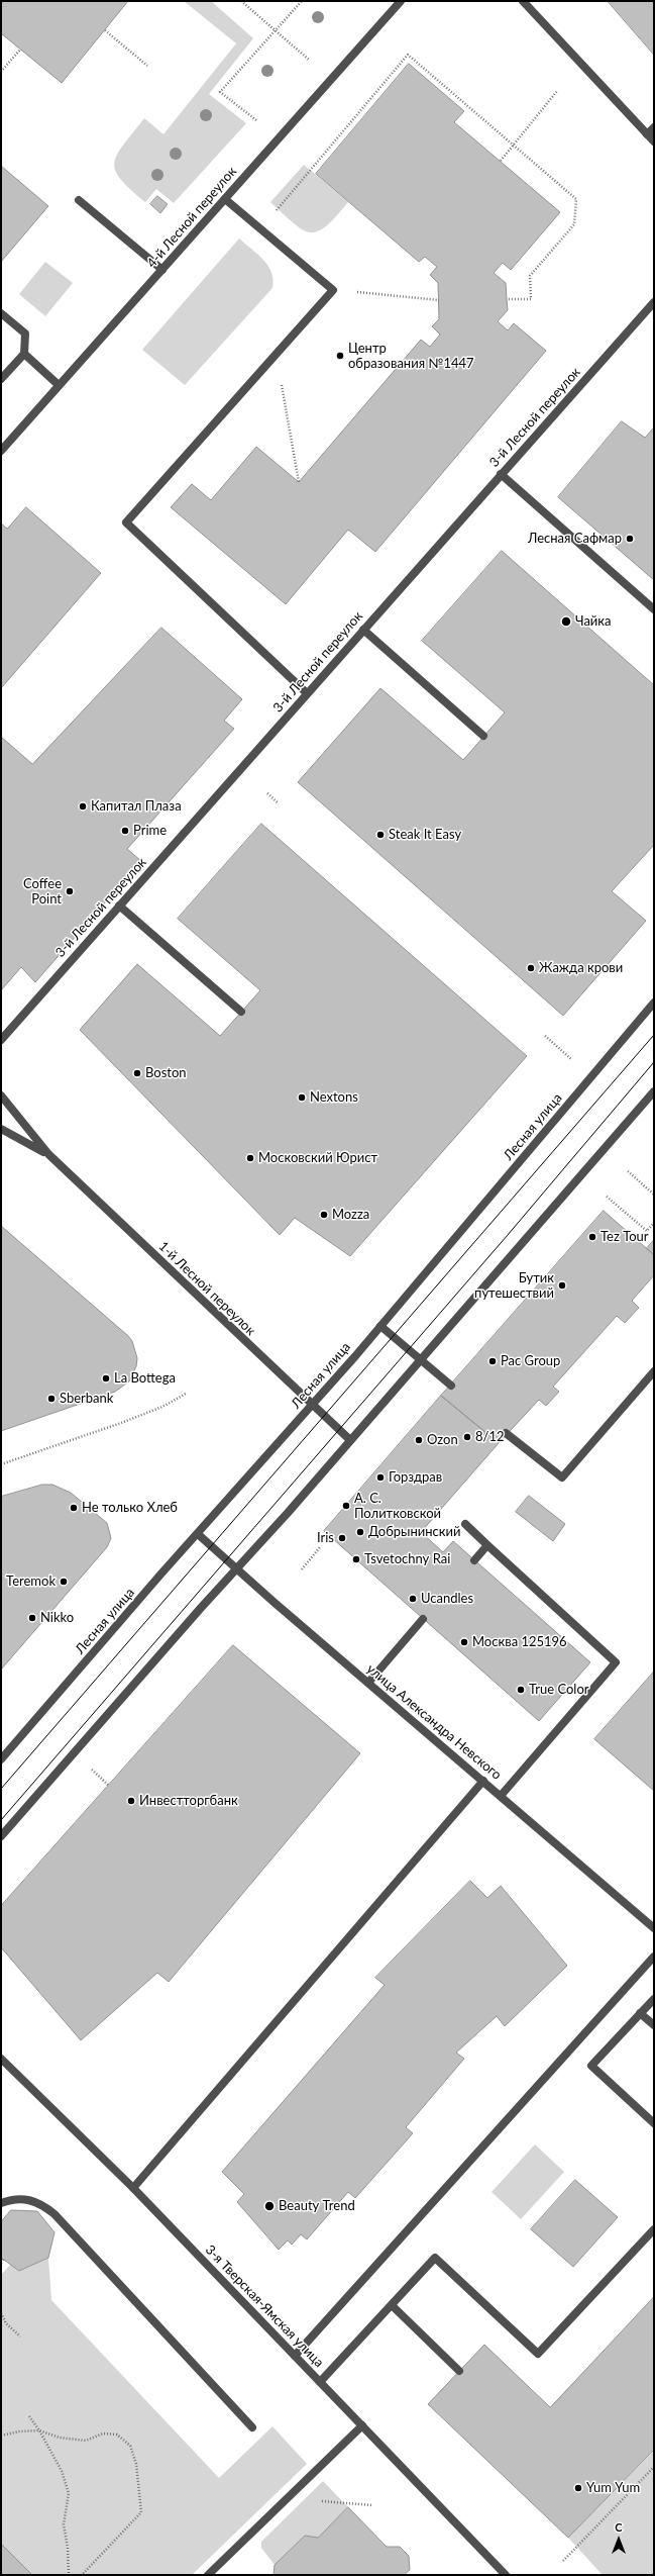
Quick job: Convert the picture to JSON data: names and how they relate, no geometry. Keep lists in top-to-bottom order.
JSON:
{
  "streets": {
    "street": [
      "4-й Лесной переулок",
      "3-й Лесной переулок",
      "Лесная улица",
      "1-й Лесной переулок",
      "улица Александра Невского",
      "3-я Тверская-Ямская улица"
    ]
  },
  "crossings": [
    ["Лесная улица", "1-й Лесной переулок"],
    ["Лесная улица", "улица Александра Невского"]
  ],
  "places": [
    "Центр образования №1447",
    "Лесная Сафмар",
    "Чайка",
    "Капитал Плаза",
    "Prime",
    "Steak It Easy",
    "Coffee Point",
    "Жажда крови",
    "Boston",
    "Nextons",
    "Московский Юрист",
    "Mozza",
    "Tez Tour",
    "Бутик путешествий",
    "Pac Group",
    "La Bottega",
    "Sberbank",
    "8/12",
    "Ozon",
    "Горздрав",
    "А. С. Политковской",
    "Не только Хлеб",
    "Добрынинский",
    "Iris",
    "Tsvetochny Rai",
    "Teremok",
    "Ucandles",
    "Nikko",
    "Москва 125196",
    "True Color",
    "Инвестторгбанк",
    "Beauty Trend",
    "Yum Yum"
  ],
  "north": "top"
}
